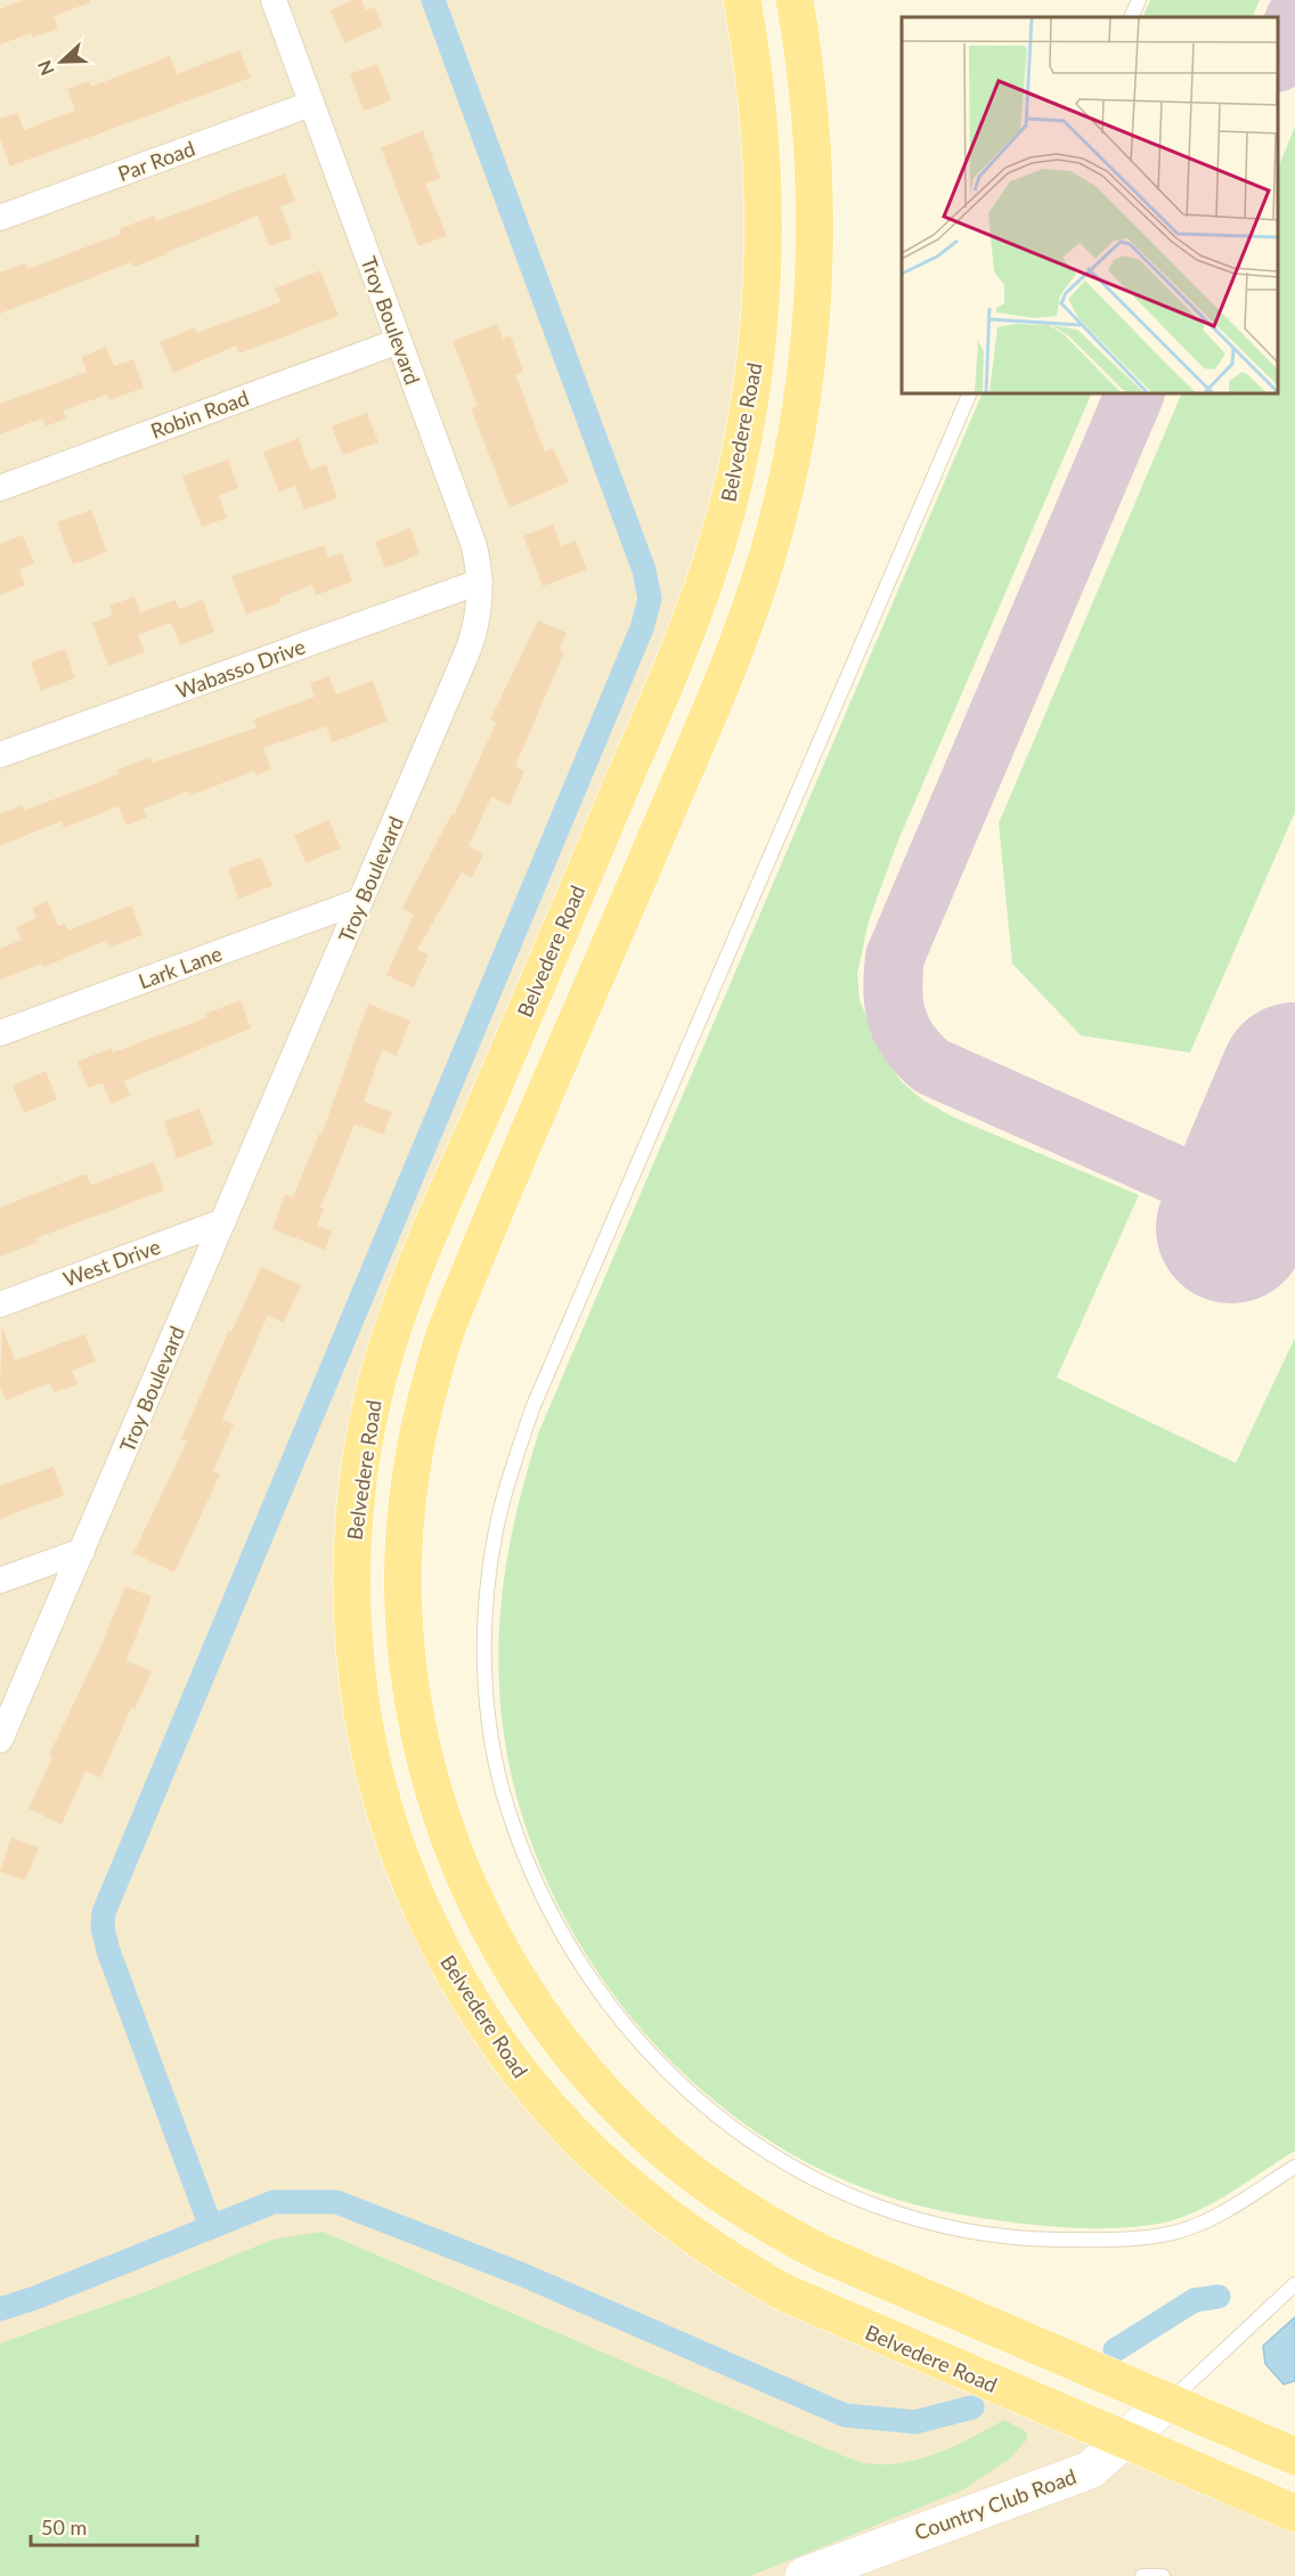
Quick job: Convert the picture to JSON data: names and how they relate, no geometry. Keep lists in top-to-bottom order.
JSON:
{
  "streets": {
    "main road": ["Belvedere Road"],
    "street": [
      "Par Road",
      "Troy Boulevard",
      "Robin Road",
      "Wabasso Drive",
      "Lark Lane",
      "West Drive",
      "Country Club Road"
    ]
  },
  "crossings": [
    ["Par Road", "Troy Boulevard"],
    ["Troy Boulevard", "Robin Road"],
    ["Troy Boulevard", "Wabasso Drive"],
    ["Troy Boulevard", "Lark Lane"],
    ["Troy Boulevard", "West Drive"],
    ["Belvedere Road", "Country Club Road"]
  ],
  "scale_bar": "50 m",
  "north": "left"
}
